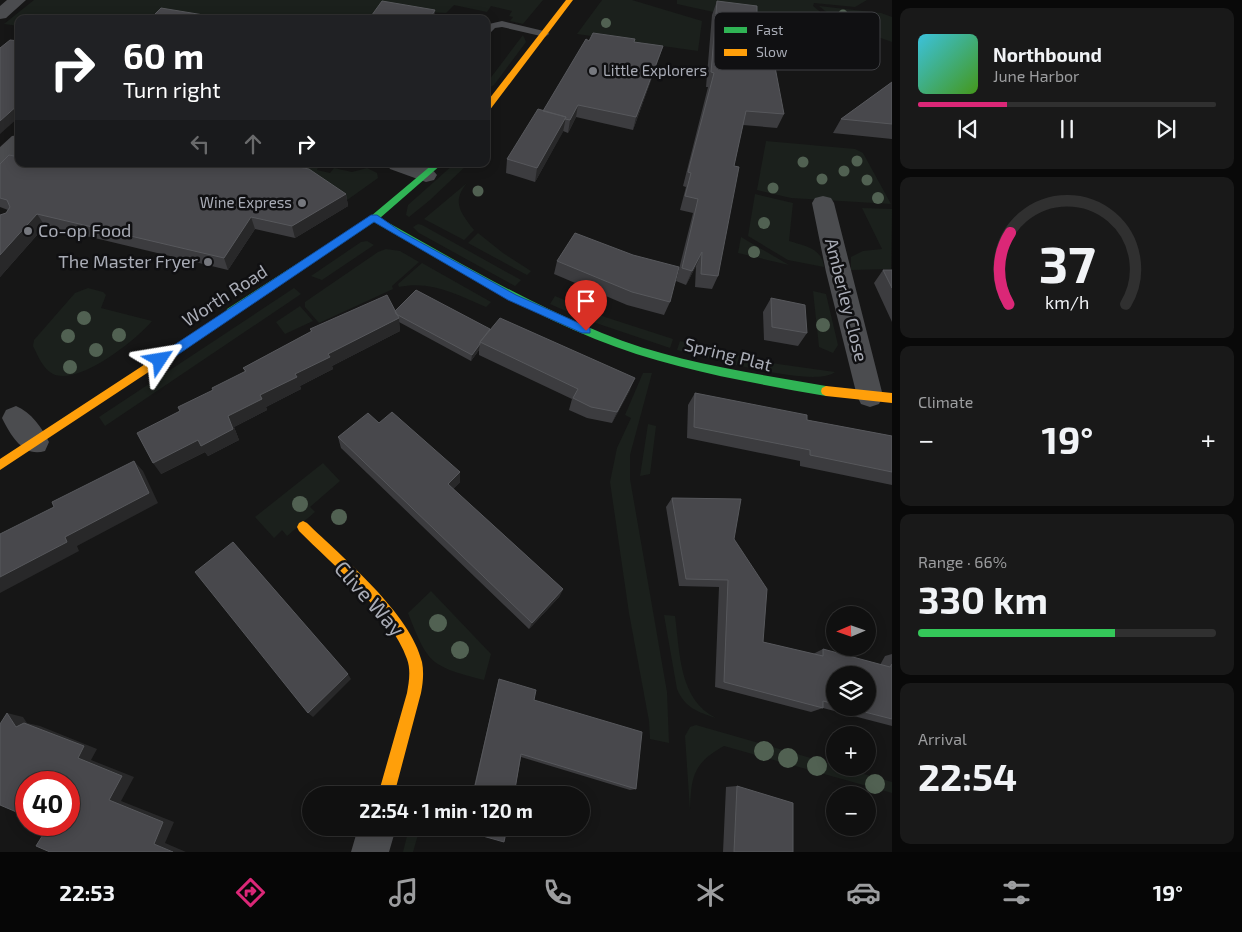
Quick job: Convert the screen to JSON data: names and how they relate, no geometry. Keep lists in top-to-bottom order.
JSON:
{
  "streets": {
    "street": [
      "Worth Road",
      "Amberley Close",
      "Spring Plat",
      "Clive Way"
    ]
  },
  "crossings": [
    ["Worth Road", "Spring Plat"],
    ["Amberley Close", "Spring Plat"]
  ],
  "places": [
    "Little Explorers",
    "Wine Express",
    "Co-op Food",
    "The Master Fryer"
  ],
  "legend": ["Fast", "Slow"],
  "north": "left",
  "page": {
    "turn": ["60 m", "Turn right"],
    "song": ["Northbound", "June Harbor"],
    "tile": [
      "Climate",
      ["Range · 66%", "330 km"],
      ["Arrival", "22:54"]
    ],
    "heat": ["−", "19°", "+"],
    "map_buttons": ["+", "−"],
    "limit": "40",
    "trip": "22:54 · 1 min · 120 m",
    "tabs": ["22:53", "19°"],
    "gauge": ["37", "km/h"]
  }
}
